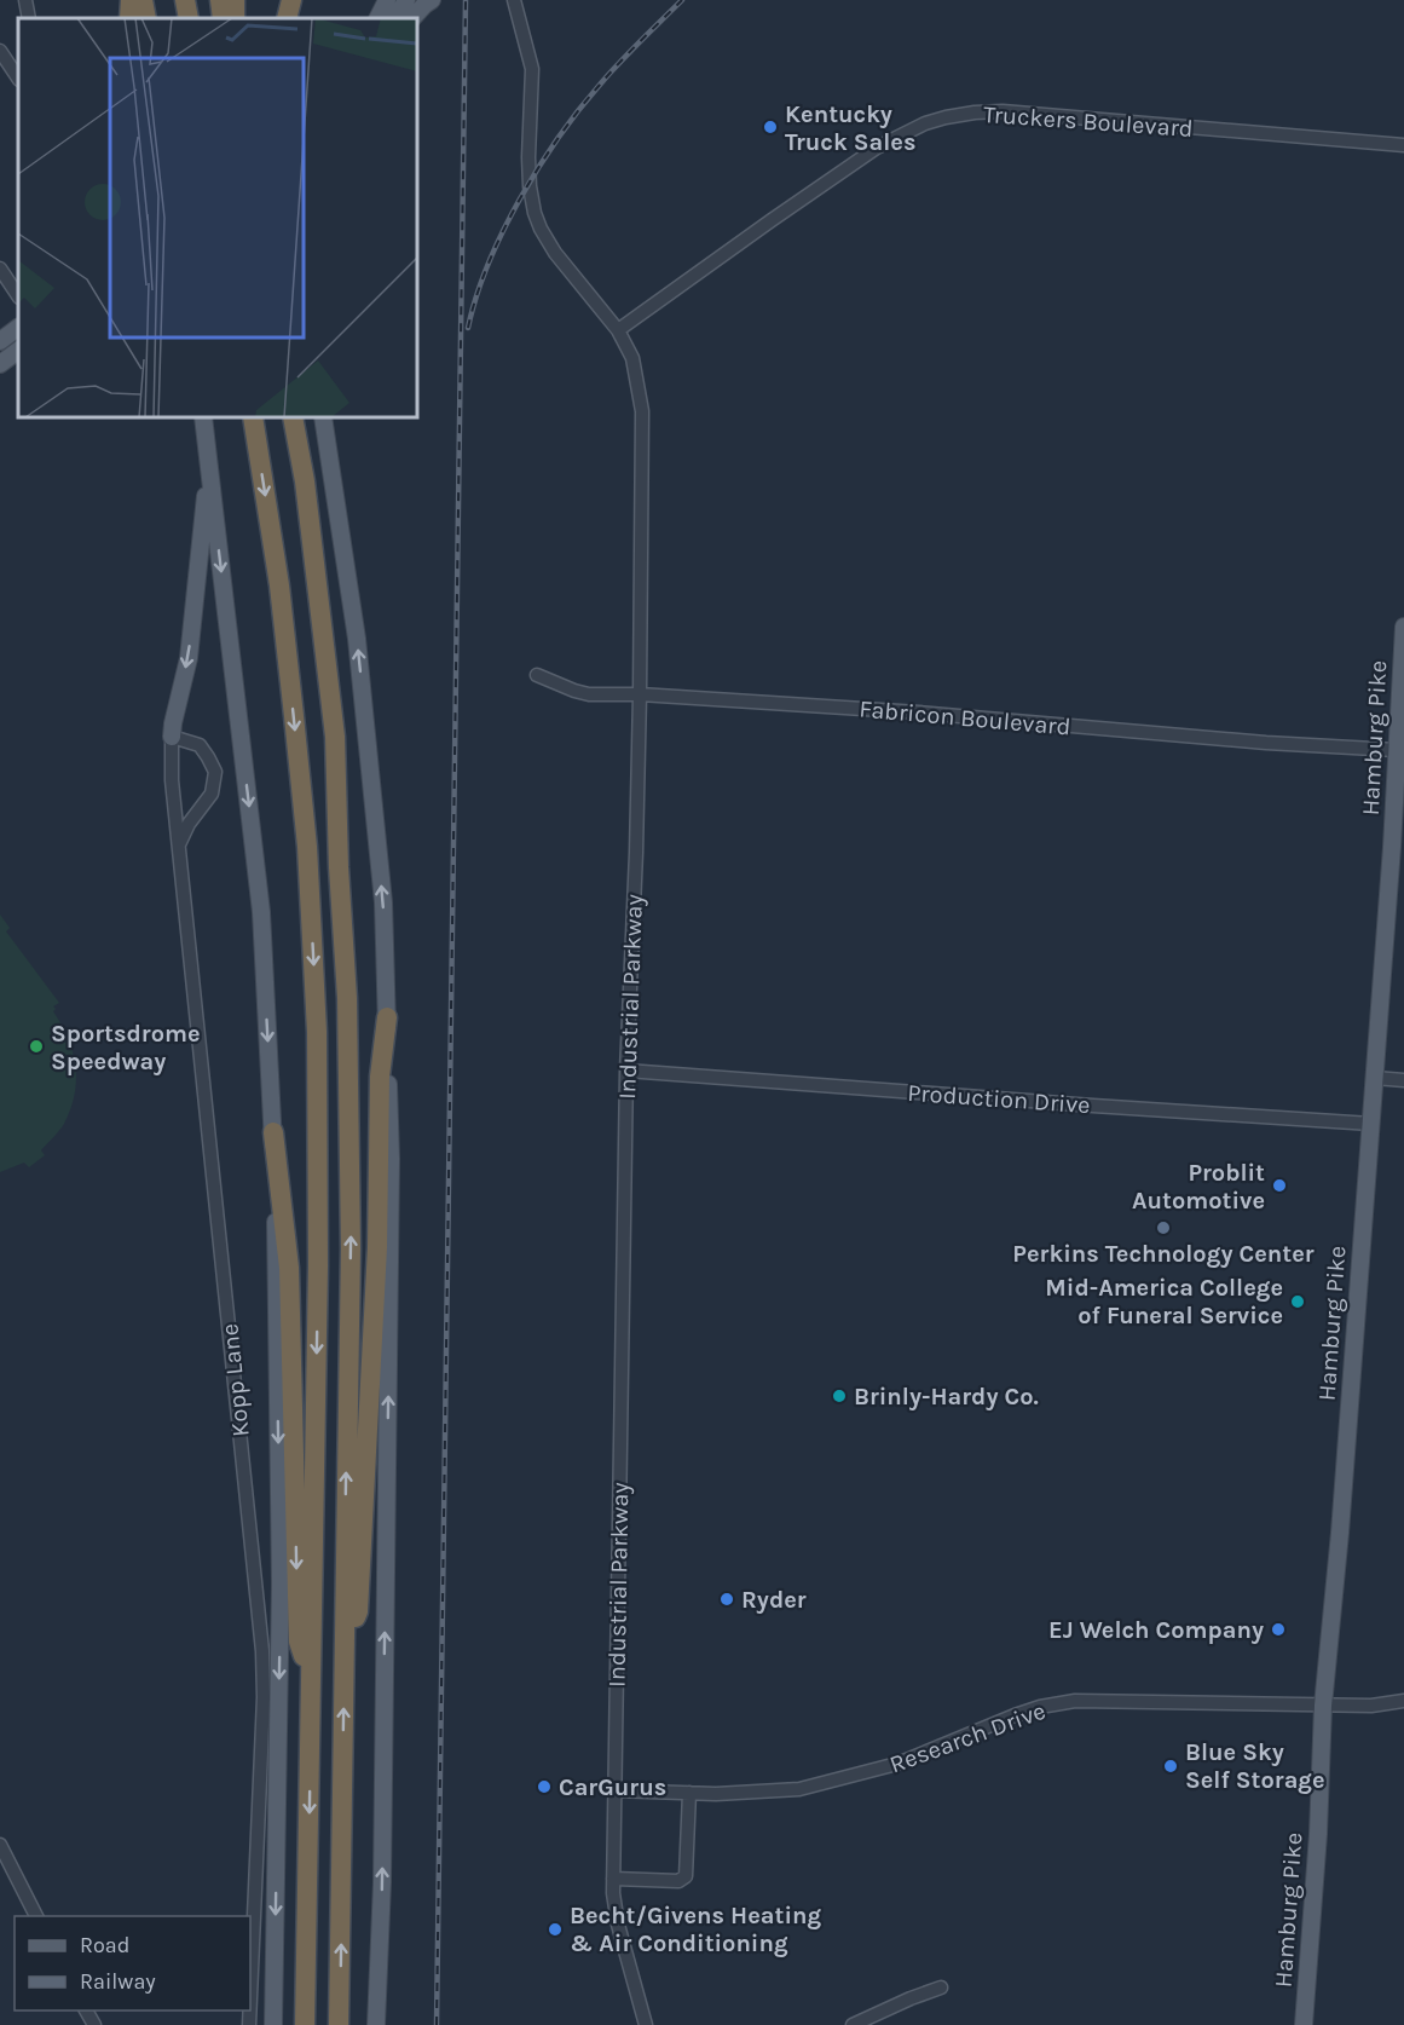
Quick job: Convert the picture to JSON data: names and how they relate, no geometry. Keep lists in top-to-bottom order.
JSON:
{
  "streets": {
    "main road": ["Hamburg Pike"],
    "street": [
      "Truckers Boulevard",
      "Fabricon Boulevard",
      "Industrial Parkway",
      "Production Drive",
      "Kopp Lane",
      "Research Drive"
    ]
  },
  "crossings": [
    ["Truckers Boulevard", "Industrial Parkway"],
    ["Fabricon Boulevard", "Hamburg Pike"],
    ["Fabricon Boulevard", "Industrial Parkway"],
    ["Hamburg Pike", "Production Drive"],
    ["Hamburg Pike", "Research Drive"],
    ["Industrial Parkway", "Production Drive"],
    ["Industrial Parkway", "Research Drive"]
  ],
  "places": [
    "Kentucky Truck Sales",
    "Sportsdrome Speedway",
    "Problit Automotive",
    "Perkins Technology Center",
    "Mid-America College of Funeral Service",
    "Brinly-Hardy Co.",
    "Ryder",
    "EJ Welch Company",
    "Blue Sky Self Storage",
    "CarGurus",
    "Becht/Givens Heating & Air Conditioning"
  ],
  "legend": ["Road", "Railway"]
}
